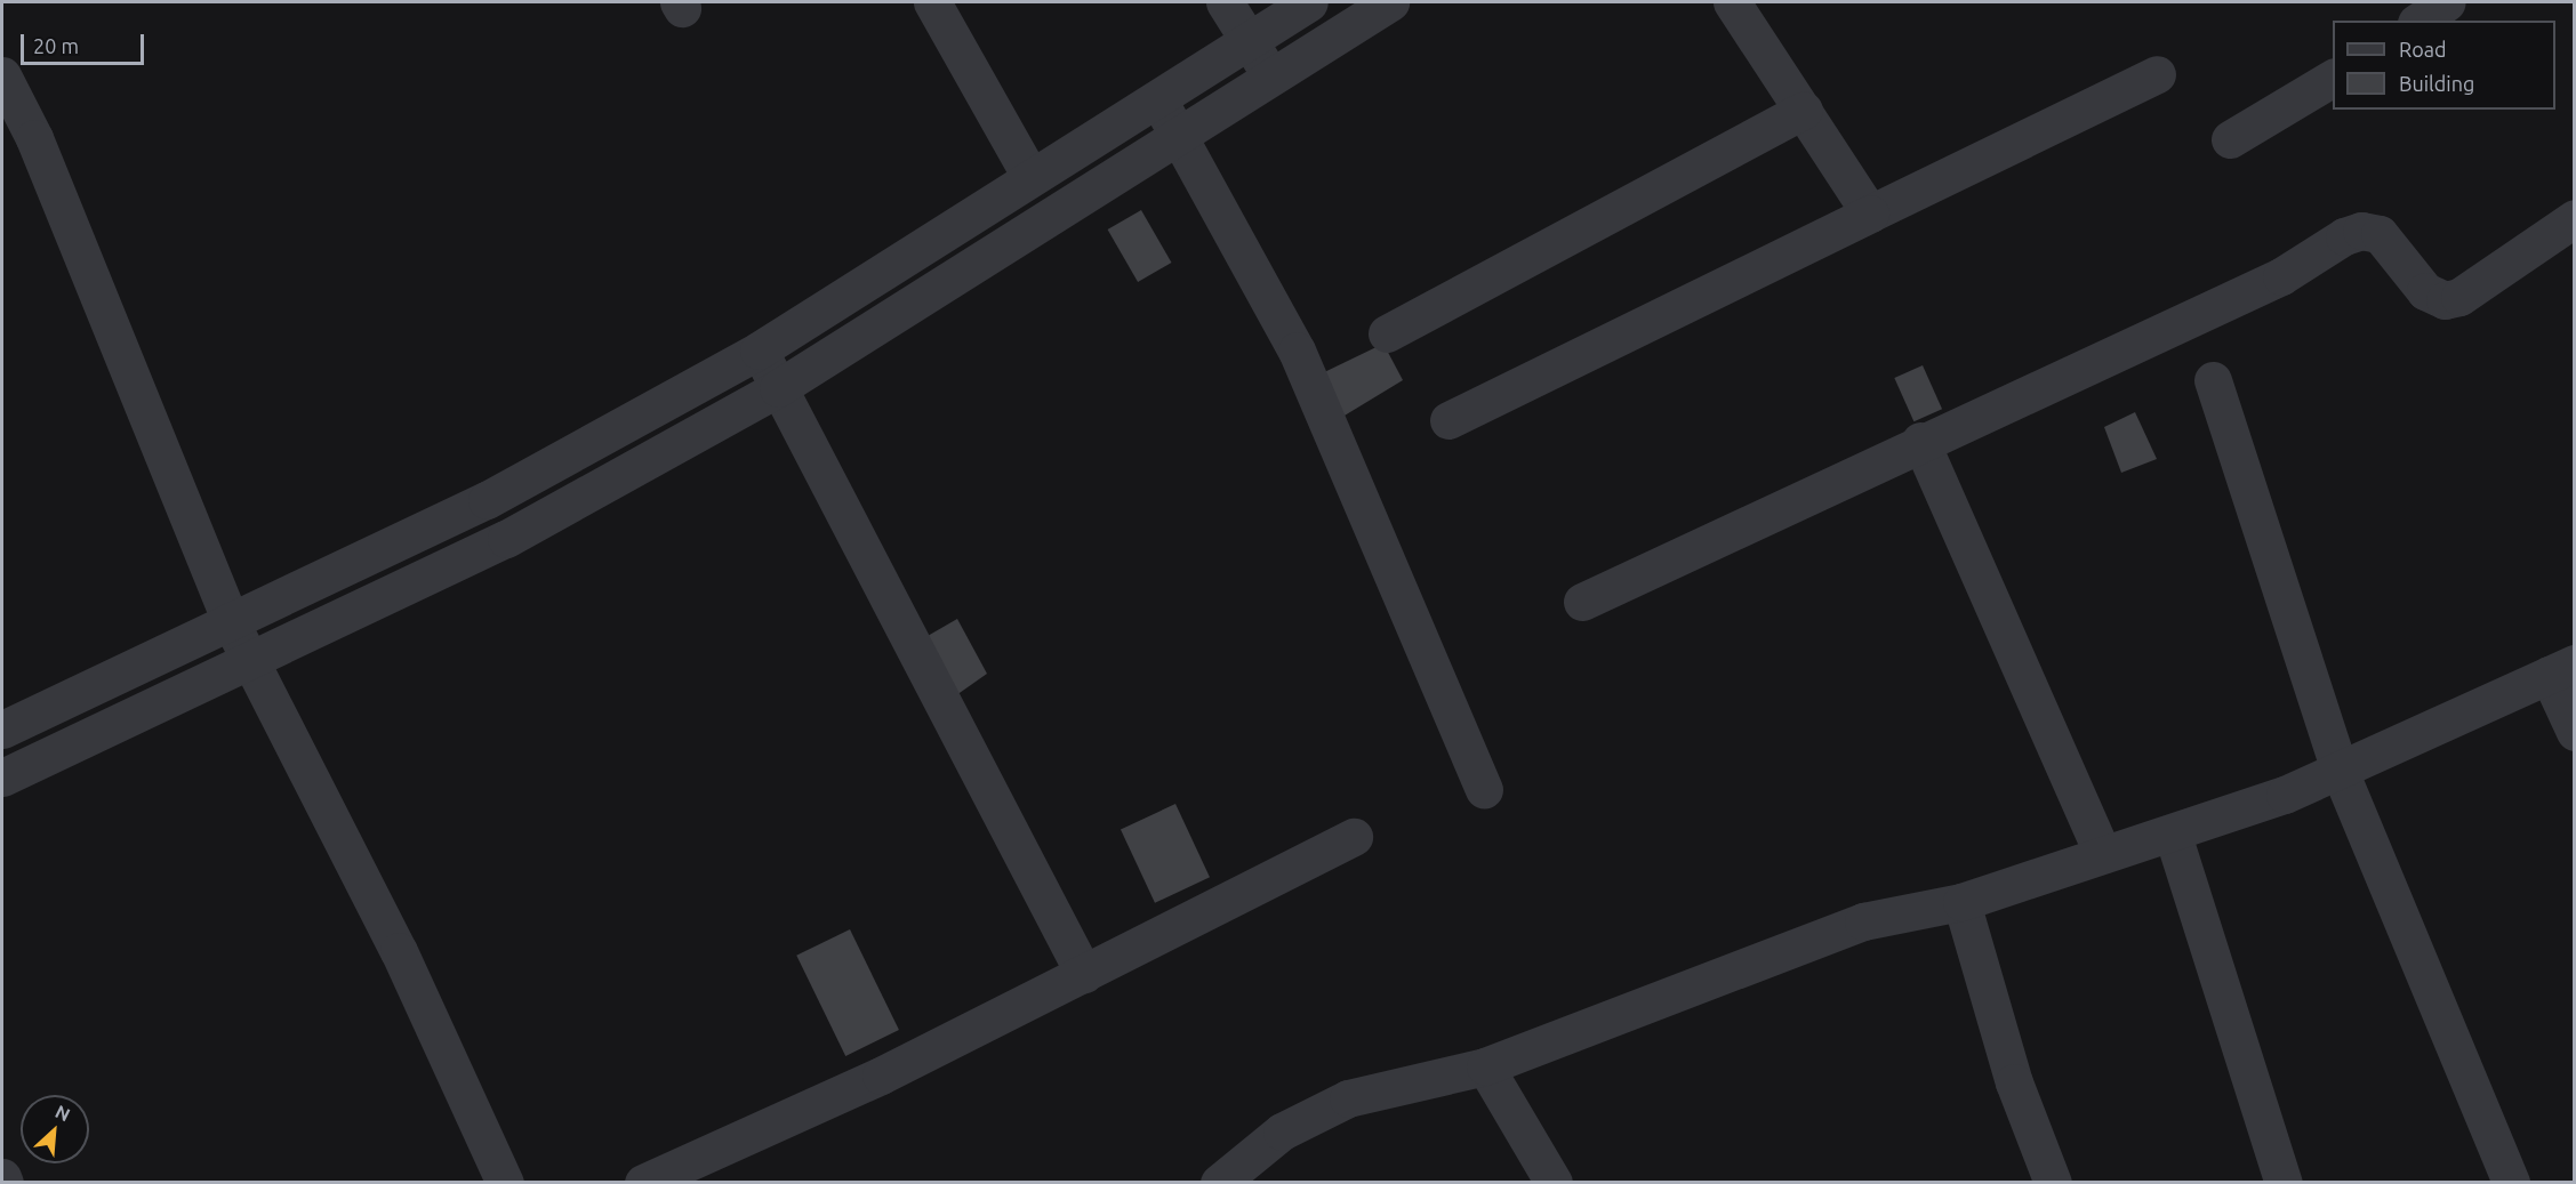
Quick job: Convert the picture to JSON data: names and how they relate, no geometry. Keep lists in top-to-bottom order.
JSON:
{
  "legend": ["Road", "Building"],
  "scale_bar": "20 m",
  "north": "top right"
}
